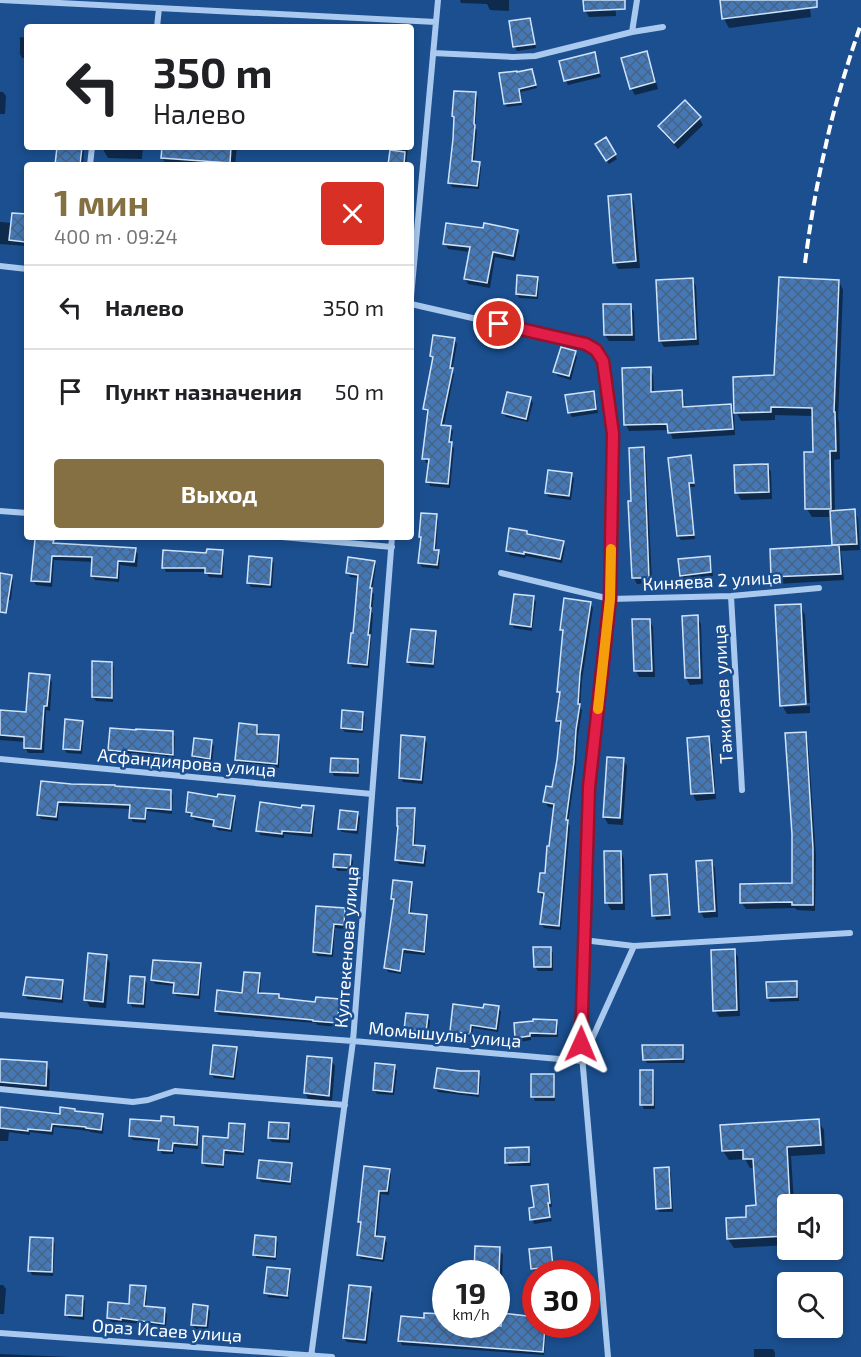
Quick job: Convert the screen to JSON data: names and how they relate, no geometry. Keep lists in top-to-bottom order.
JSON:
{
  "streets": {
    "street": [
      "Киняева 2 улица",
      "Тажибаев улица",
      "Асфандиярова улица",
      "Култекенова улица",
      "Момышулы улица",
      "Ораз Исаев улица"
    ]
  },
  "crossings": [
    ["Киняева 2 улица", "Тажибаев улица"],
    ["Асфандиярова улица", "Култекенова улица"],
    ["Култекенова улица", "Момышулы улица"],
    ["Култекенова улица", "Ораз Исаев улица"]
  ],
  "page": {
    "turn": ["350 m", "Налево"],
    "heading": ["1 мин", "400 m · 09:24"],
    "list": [
      {
        "name": "Налево",
        "value": "350 m"
      },
      {
        "name": "Пункт назначения",
        "value": "50 m"
      }
    ],
    "buttons": "Выход",
    "speed": "19 km/h",
    "limit": "30"
  }
}
